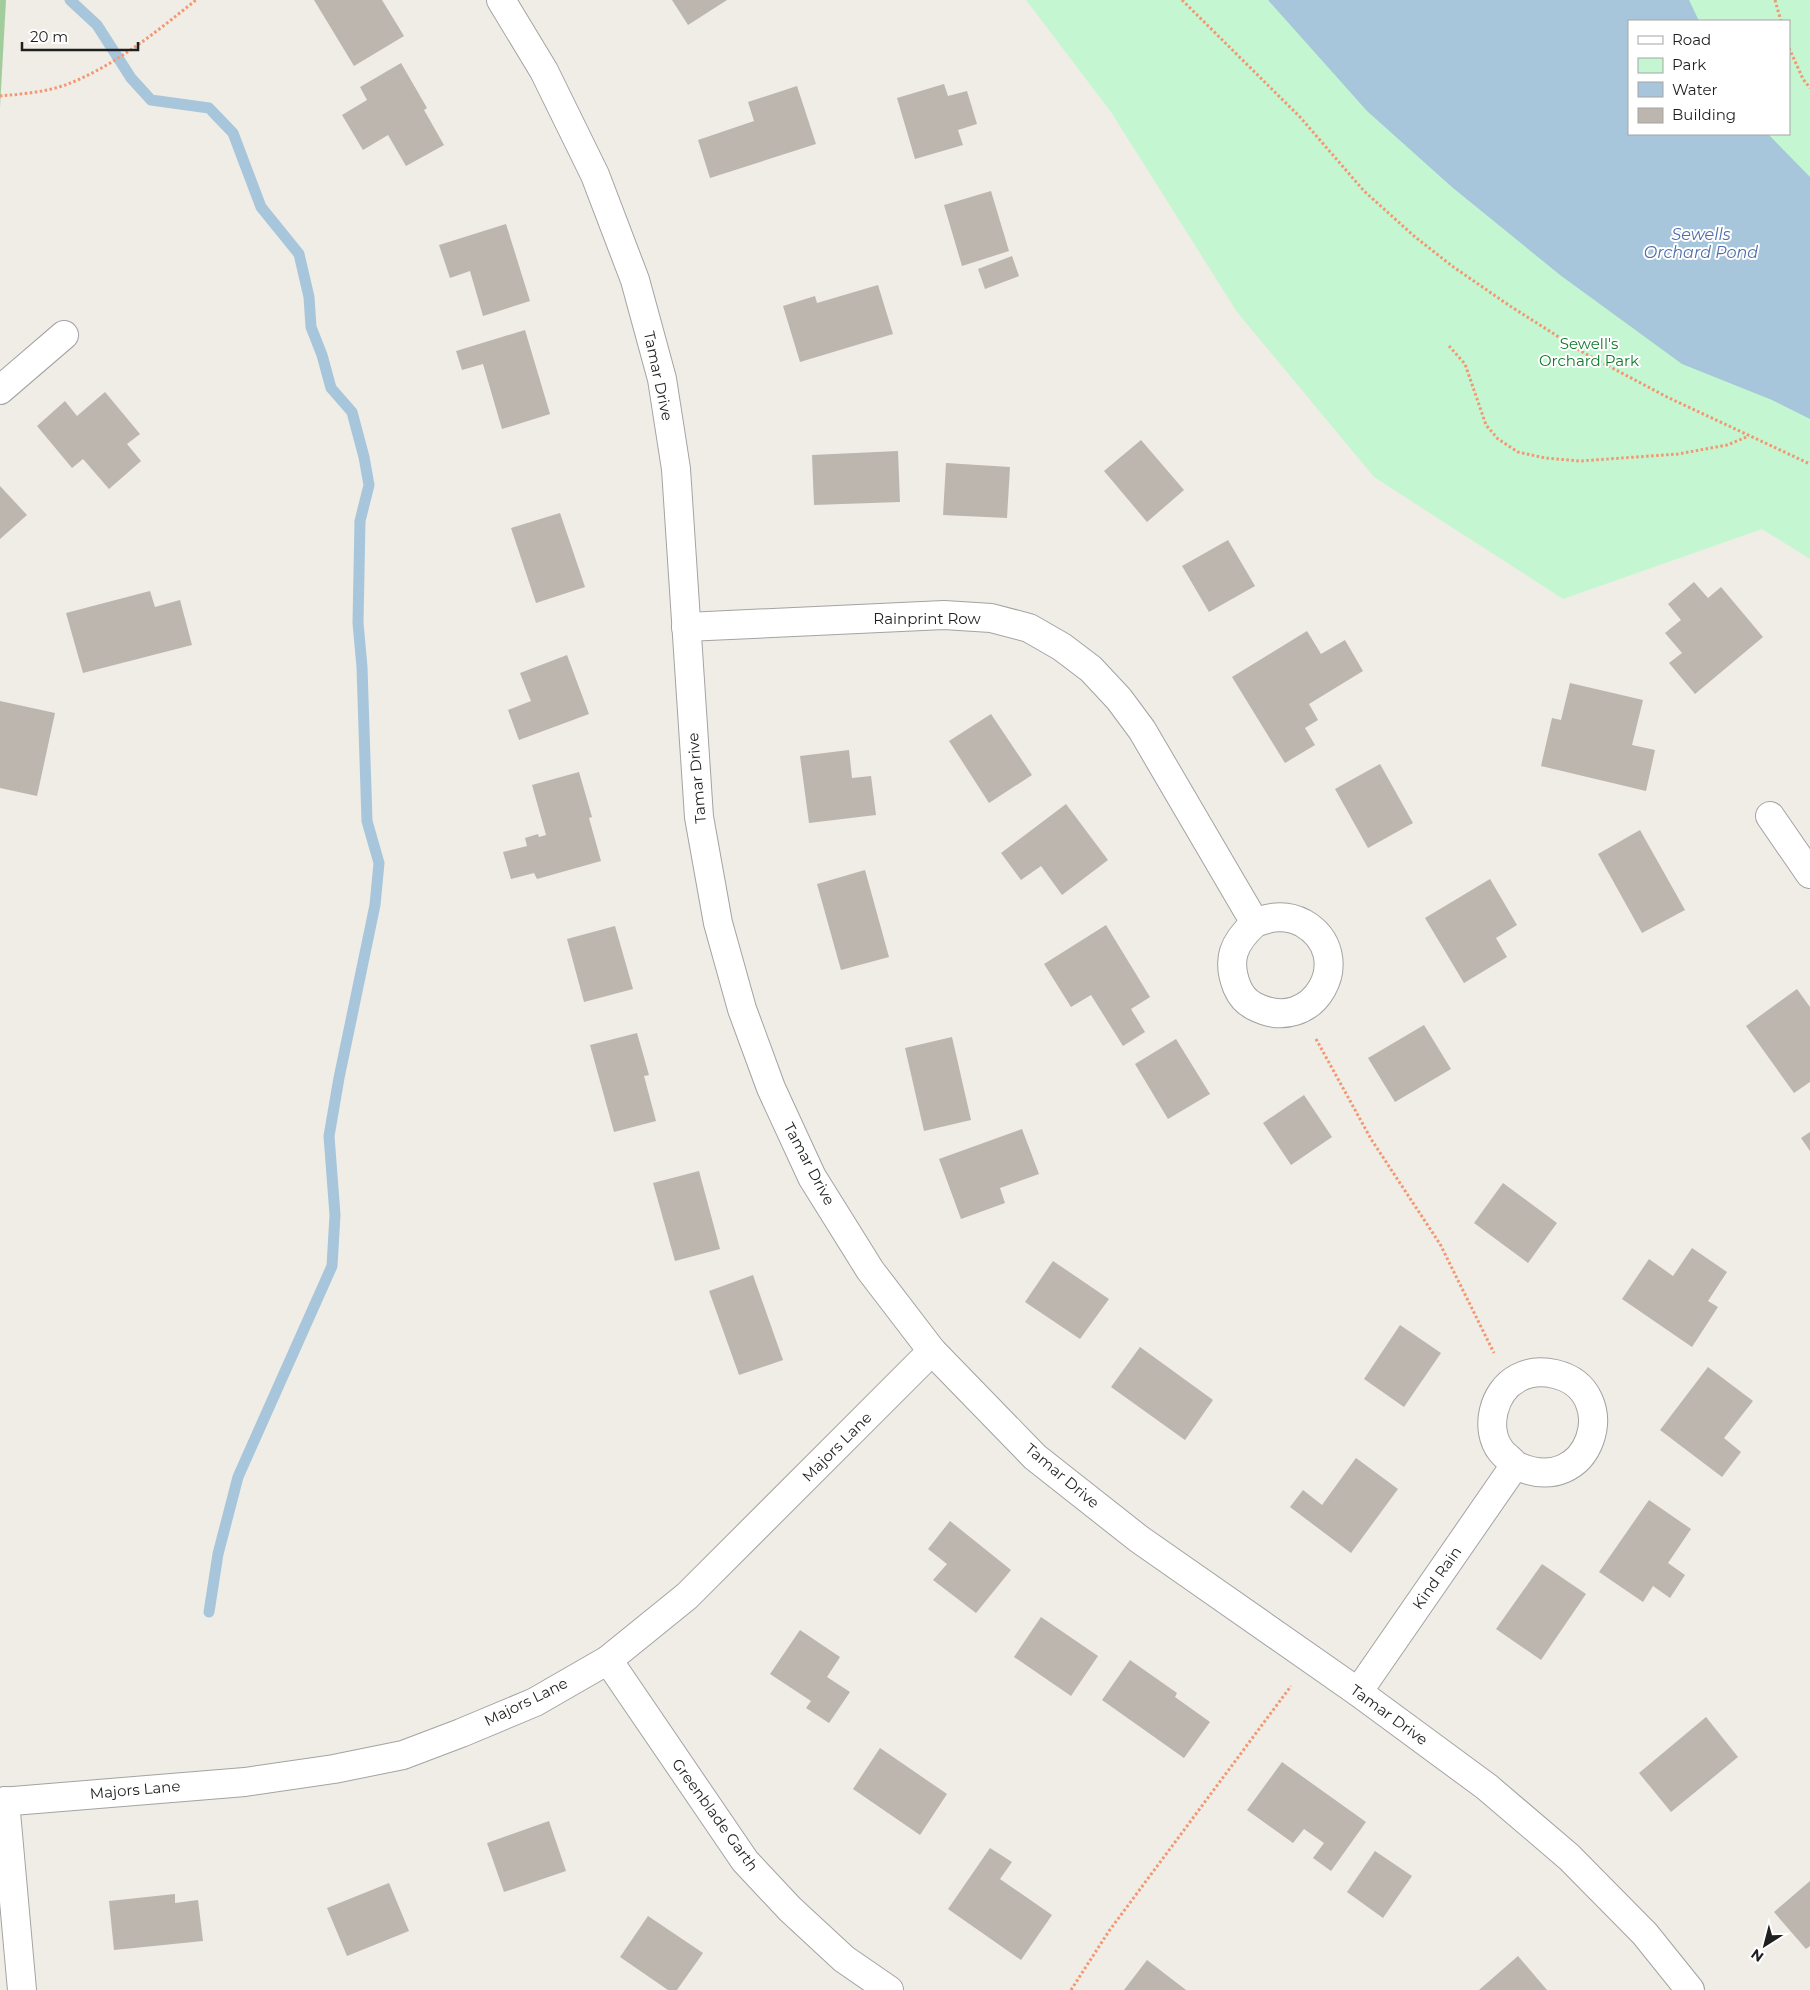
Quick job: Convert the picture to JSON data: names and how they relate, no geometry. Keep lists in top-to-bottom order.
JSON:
{
  "streets": {
    "street": [
      "Tamar Drive",
      "Rainprint Row",
      "Majors Lane",
      "Kind Rain",
      "Greenblade Garth"
    ]
  },
  "crossings": [
    ["Tamar Drive", "Rainprint Row"],
    ["Tamar Drive", "Majors Lane"],
    ["Tamar Drive", "Kind Rain"],
    ["Majors Lane", "Greenblade Garth"]
  ],
  "water": ["Sewells Orchard Pond"],
  "parks": ["Sewell's Orchard Park"],
  "legend": [
    "Road",
    "Park",
    "Water",
    "Building"
  ],
  "scale_bar": "20 m",
  "north": "bottom left"
}
